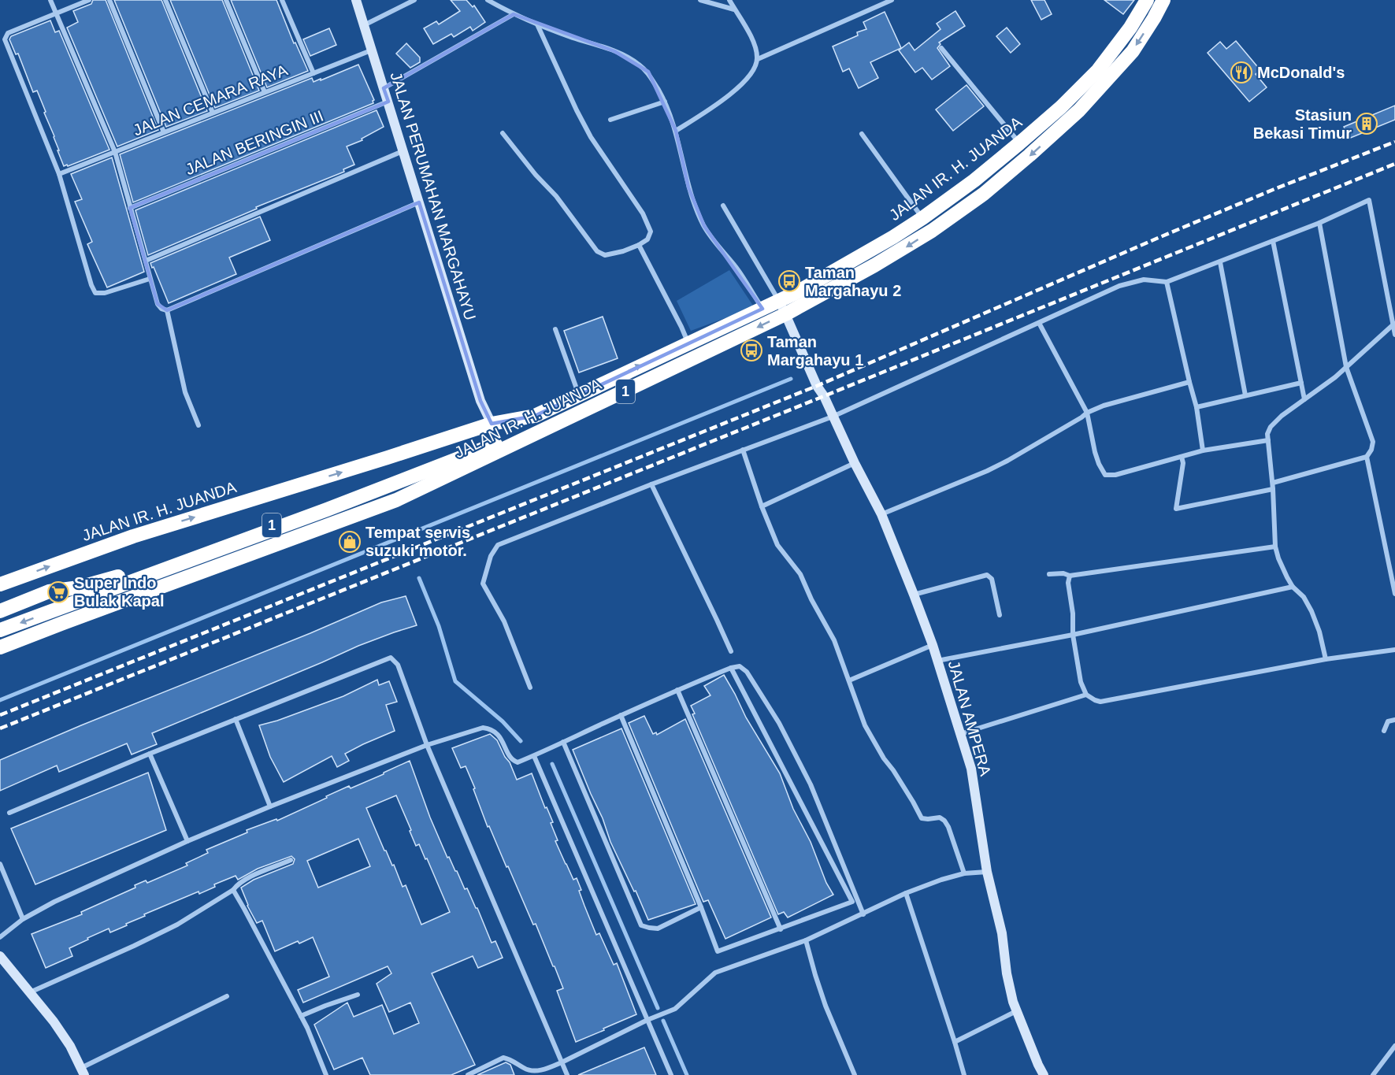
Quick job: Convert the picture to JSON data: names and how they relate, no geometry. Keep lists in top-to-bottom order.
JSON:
{
  "streets": {
    "highway": ["JALAN IR. H. JUANDA", "1"],
    "street": [
      "JALAN CEMARA RAYA",
      "JALAN BERINGIN III",
      "JALAN PERUMAHAN MARGAHAYU",
      "JALAN AMPERA"
    ]
  },
  "crossings": [
    ["JALAN CEMARA RAYA", "JALAN PERUMAHAN MARGAHAYU"],
    ["JALAN BERINGIN III", "JALAN PERUMAHAN MARGAHAYU"],
    ["JALAN IR. H. JUANDA", "JALAN PERUMAHAN MARGAHAYU"],
    ["JALAN IR. H. JUANDA", "1"],
    ["JALAN IR. H. JUANDA", "JALAN AMPERA"]
  ],
  "places": {
    "restaurant": ["McDonald's"],
    "building": ["Stasiun Bekasi Timur"],
    "bus stop": ["Taman Margahayu 2", "Taman Margahayu 1"],
    "shop": ["Tempat servis suzuki motor."],
    "supermarket": ["Super Indo Bulak Kapal"]
  }
}
